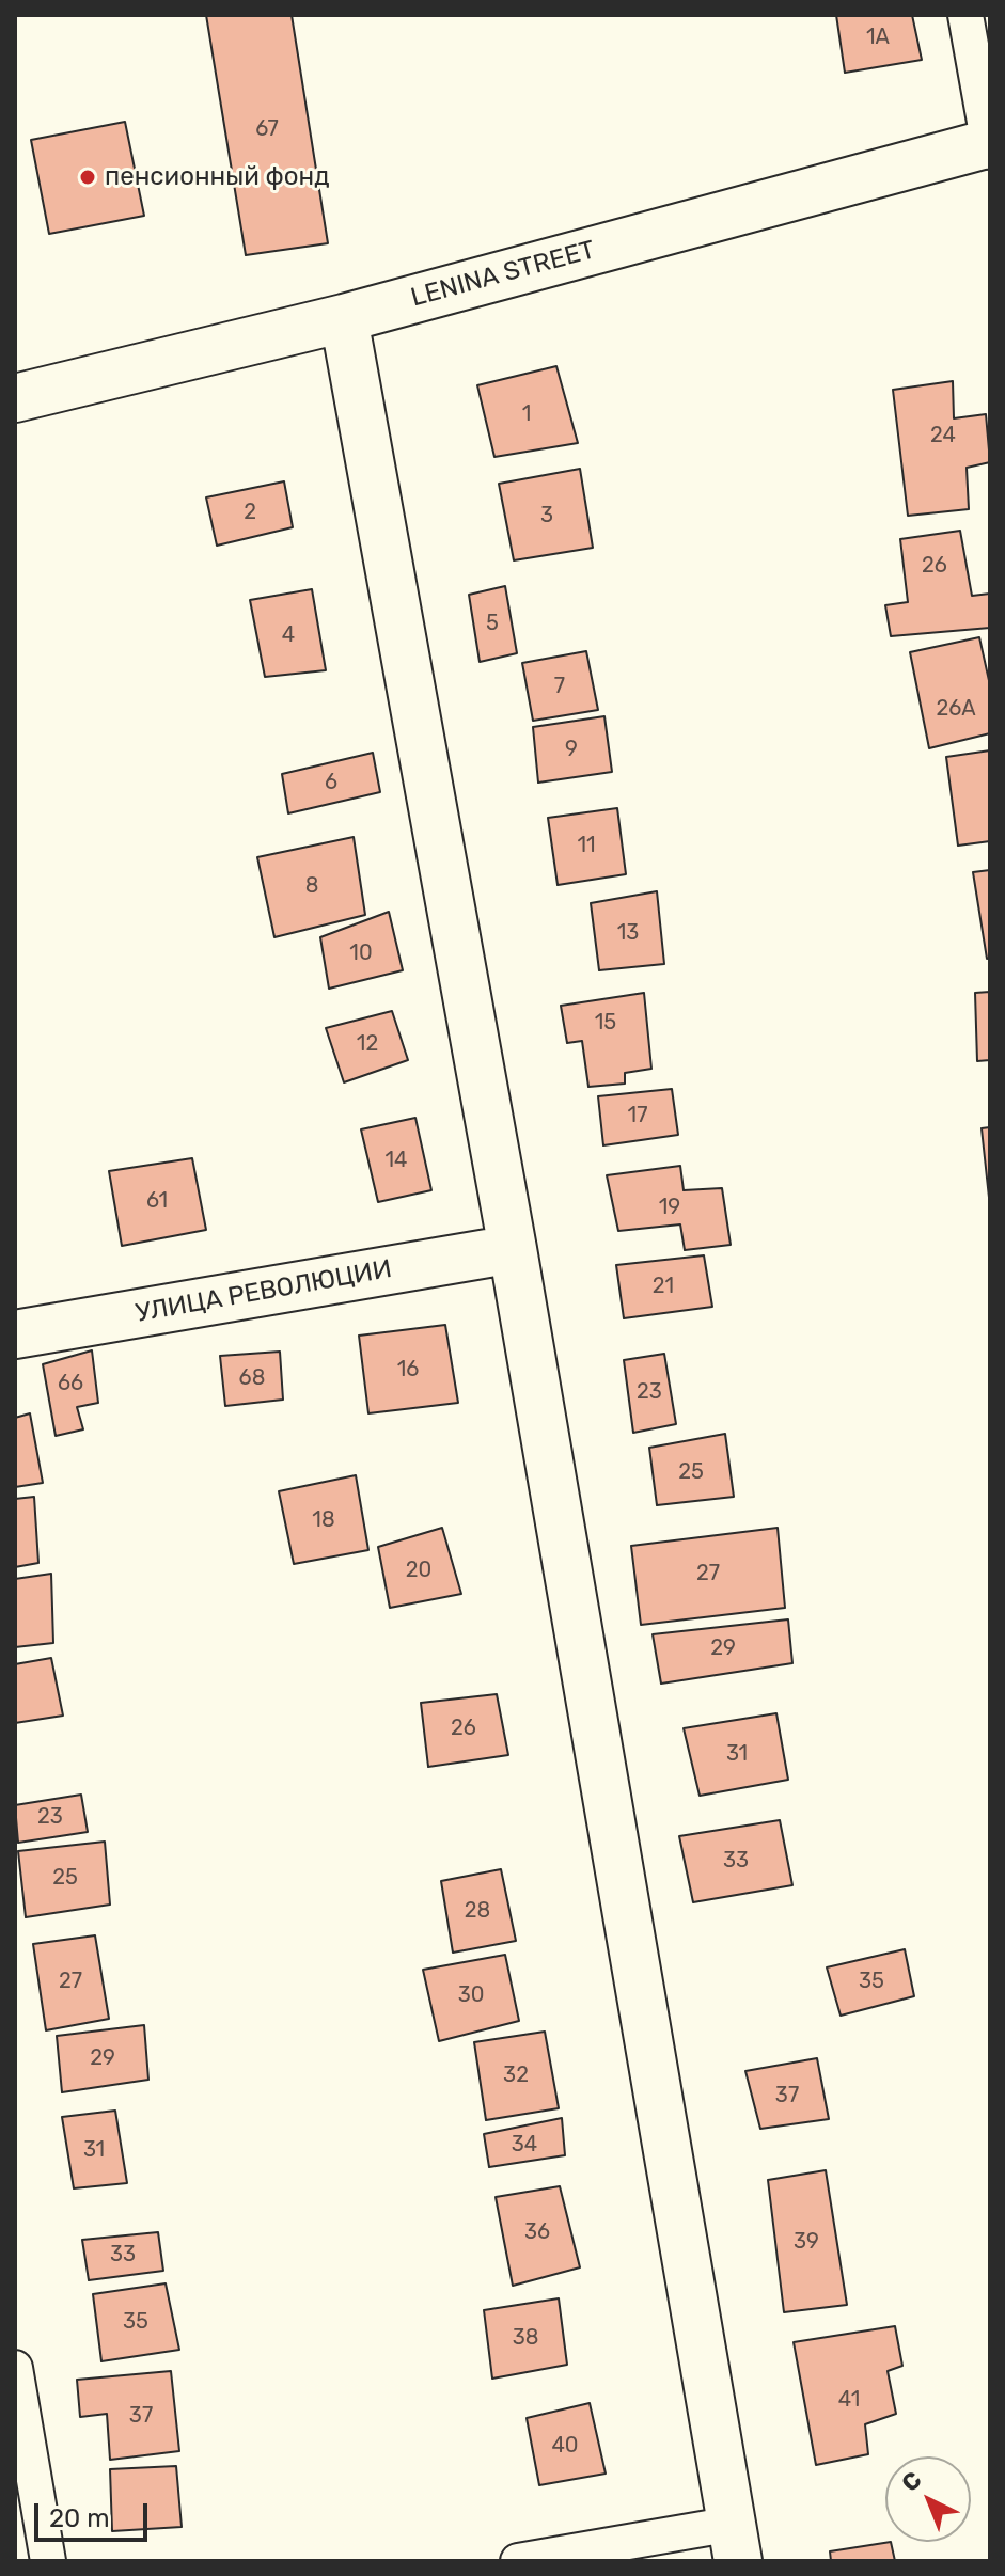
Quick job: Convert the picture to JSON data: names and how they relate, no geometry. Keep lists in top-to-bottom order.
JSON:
{
  "streets": {
    "street": ["LENINA STREET", "УЛИЦА РЕВОЛЮЦИИ"]
  },
  "places": ["пенсионный фонд"],
  "house_numbers": [
    "1А",
    "67",
    "1",
    "24",
    "2",
    "3",
    "26",
    "5",
    "4",
    "7",
    "26А",
    "9",
    "6",
    "11",
    "8",
    "13",
    "10",
    "15",
    "12",
    "17",
    "14",
    "61",
    "19",
    "21",
    "16",
    "68",
    "66",
    "23",
    "25",
    "18",
    "20",
    "27",
    "29",
    "26",
    "31",
    "23",
    "33",
    "25",
    "28",
    "27",
    "35",
    "30",
    "29",
    "32",
    "37",
    "34",
    "31",
    "36",
    "39",
    "33",
    "35",
    "38",
    "41",
    "37",
    "40"
  ],
  "scale_bar": "20 m",
  "north": "top left"
}
